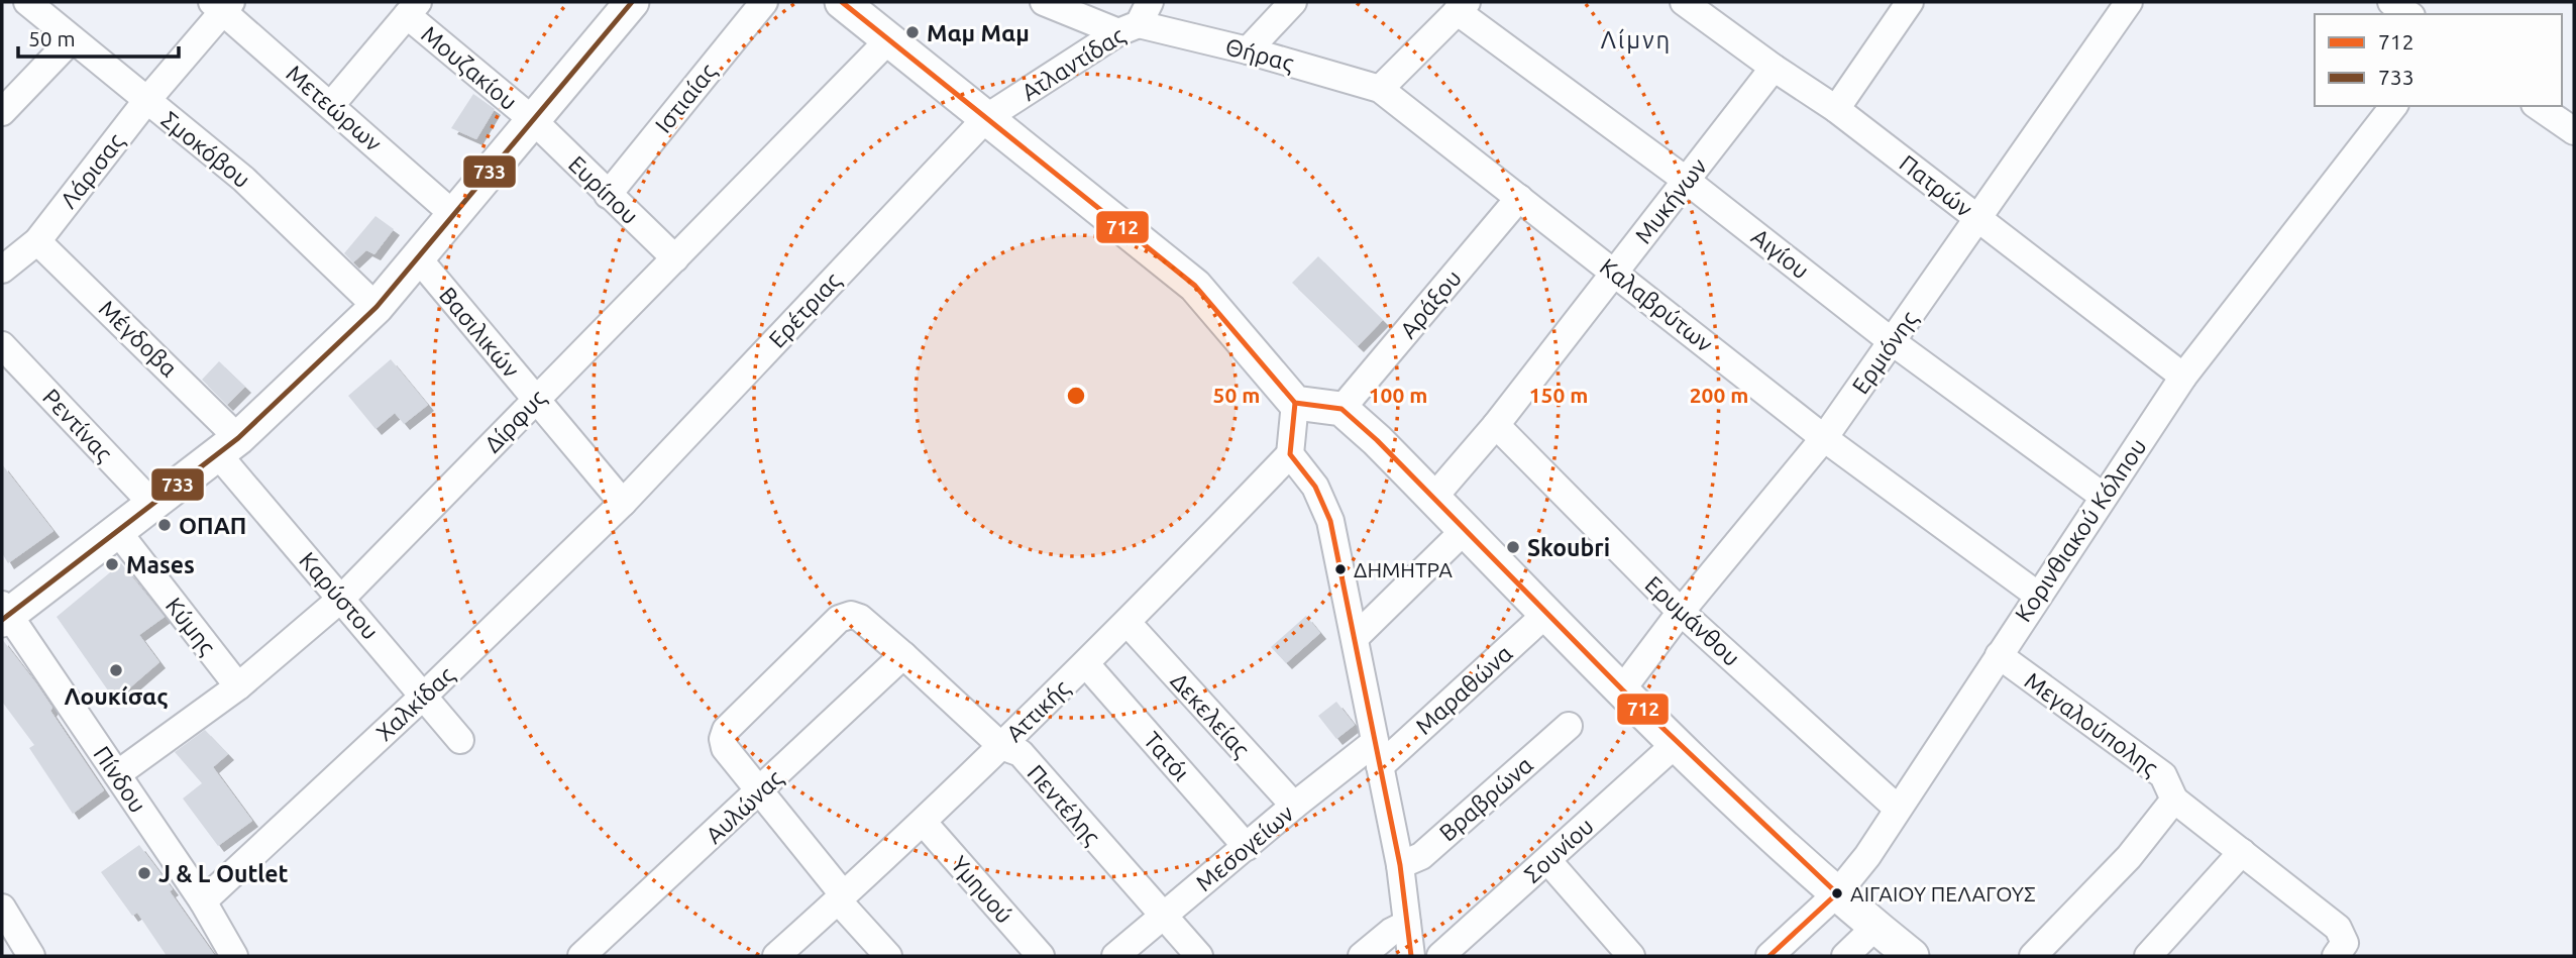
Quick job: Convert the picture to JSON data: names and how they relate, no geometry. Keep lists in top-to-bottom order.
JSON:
{
  "streets": {
    "street": [
      "Θήρας",
      "Ατλαντίδας",
      "Μουζακίου",
      "Ιστιαίας",
      "Μετεώρων",
      "Σμοκόβου",
      "Λάρισας",
      "Πατρών",
      "Ευρίπου",
      "Μυκήνων",
      "Αιγίου",
      "Αράξου",
      "Καλαβρύτων",
      "Ερέτριας",
      "Βασιλικών",
      "Μέγδοβα",
      "Ερμιόνης",
      "Δίρφυς",
      "Ρεντίνας",
      "Κορινθιακού Κόλπου",
      "Καρύστου",
      "Ερυμάνθου",
      "Κύμης",
      "Μαραθώνα",
      "Χαλκίδας",
      "Αττικής",
      "Δεκελείας",
      "Μεγαλούπολης",
      "Τατόι",
      "Πίνδου",
      "Βραβρώνα",
      "Πεντέλης",
      "Αυλώνας",
      "Μεσογείων",
      "Σουνίου",
      "Υμηυού"
    ]
  },
  "crossings": [
    ["Θήρας", "Ατλαντίδας"],
    ["Θήρας", "Καλαβρύτων"],
    ["Ατλαντίδας", "Ερέτριας"],
    ["Μουζακίου", "Ευρίπου"],
    ["Ιστιαίας", "Ευρίπου"],
    ["Μετεώρων", "Λάρισας"],
    ["Σμοκόβου", "Λάρισας"],
    ["Λάρισας", "Μέγδοβα"],
    ["Πατρών", "Μυκήνων"],
    ["Πατρών", "Ερμιόνης"],
    ["Πατρών", "Κορινθιακού Κόλπου"],
    ["Ευρίπου", "Δίρφυς"],
    ["Μυκήνων", "Αιγίου"],
    ["Μυκήνων", "Καλαβρύτων"],
    ["Μυκήνων", "Ερυμάνθου"],
    ["Αιγίου", "Ερμιόνης"],
    ["Αιγίου", "Κορινθιακού Κόλπου"],
    ["Αράξου", "Καλαβρύτων"],
    ["Καλαβρύτων", "Ερμιόνης"],
    ["Καλαβρύτων", "Κορινθιακού Κόλπου"],
    ["Ερέτριας", "Βασιλικών"],
    ["Ερέτριας", "Χαλκίδας"],
    ["Βασιλικών", "Δίρφυς"],
    ["Βασιλικών", "Χαλκίδας"],
    ["Μέγδοβα", "Καρύστου"],
    ["Ερμιόνης", "Ερυμάνθου"],
    ["Δίρφυς", "Καρύστου"],
    ["Δίρφυς", "Κύμης"],
    ["Δίρφυς", "Πίνδου"],
    ["Κορινθιακού Κόλπου", "Ερυμάνθου"],
    ["Κορινθιακού Κόλπου", "Μεγαλούπολης"],
    ["Καρύστου", "Χαλκίδας"],
    ["Μαραθώνα", "Μεσογείων"],
    ["Χαλκίδας", "Πίνδου"],
    ["Αττικής", "Δεκελείας"],
    ["Αττικής", "Τατόι"],
    ["Αττικής", "Πεντέλης"],
    ["Αττικής", "Υμηυού"],
    ["Δεκελείας", "Μεσογείων"],
    ["Τατόι", "Μεσογείων"],
    ["Πεντέλης", "Αυλώνας"],
    ["Πεντέλης", "Μεσογείων"]
  ],
  "districts": ["Λίμνη"],
  "places": [
    "Μαμ Μαμ",
    "ΟΠΑΠ",
    "Skoubri",
    "Mases",
    "ΔΗΜΗΤΡΑ",
    "Λουκίσας",
    "J & L Outlet",
    "ΑΙΓΑΙΟΥ ΠΕΛΑΓΟΥΣ"
  ],
  "lines": ["transit line 712", "transit line 733"],
  "legend": ["712", "733"],
  "scale_bar": "50 m",
  "rings": [
    "50 m",
    "100 m",
    "150 m",
    "200 m"
  ]
}
